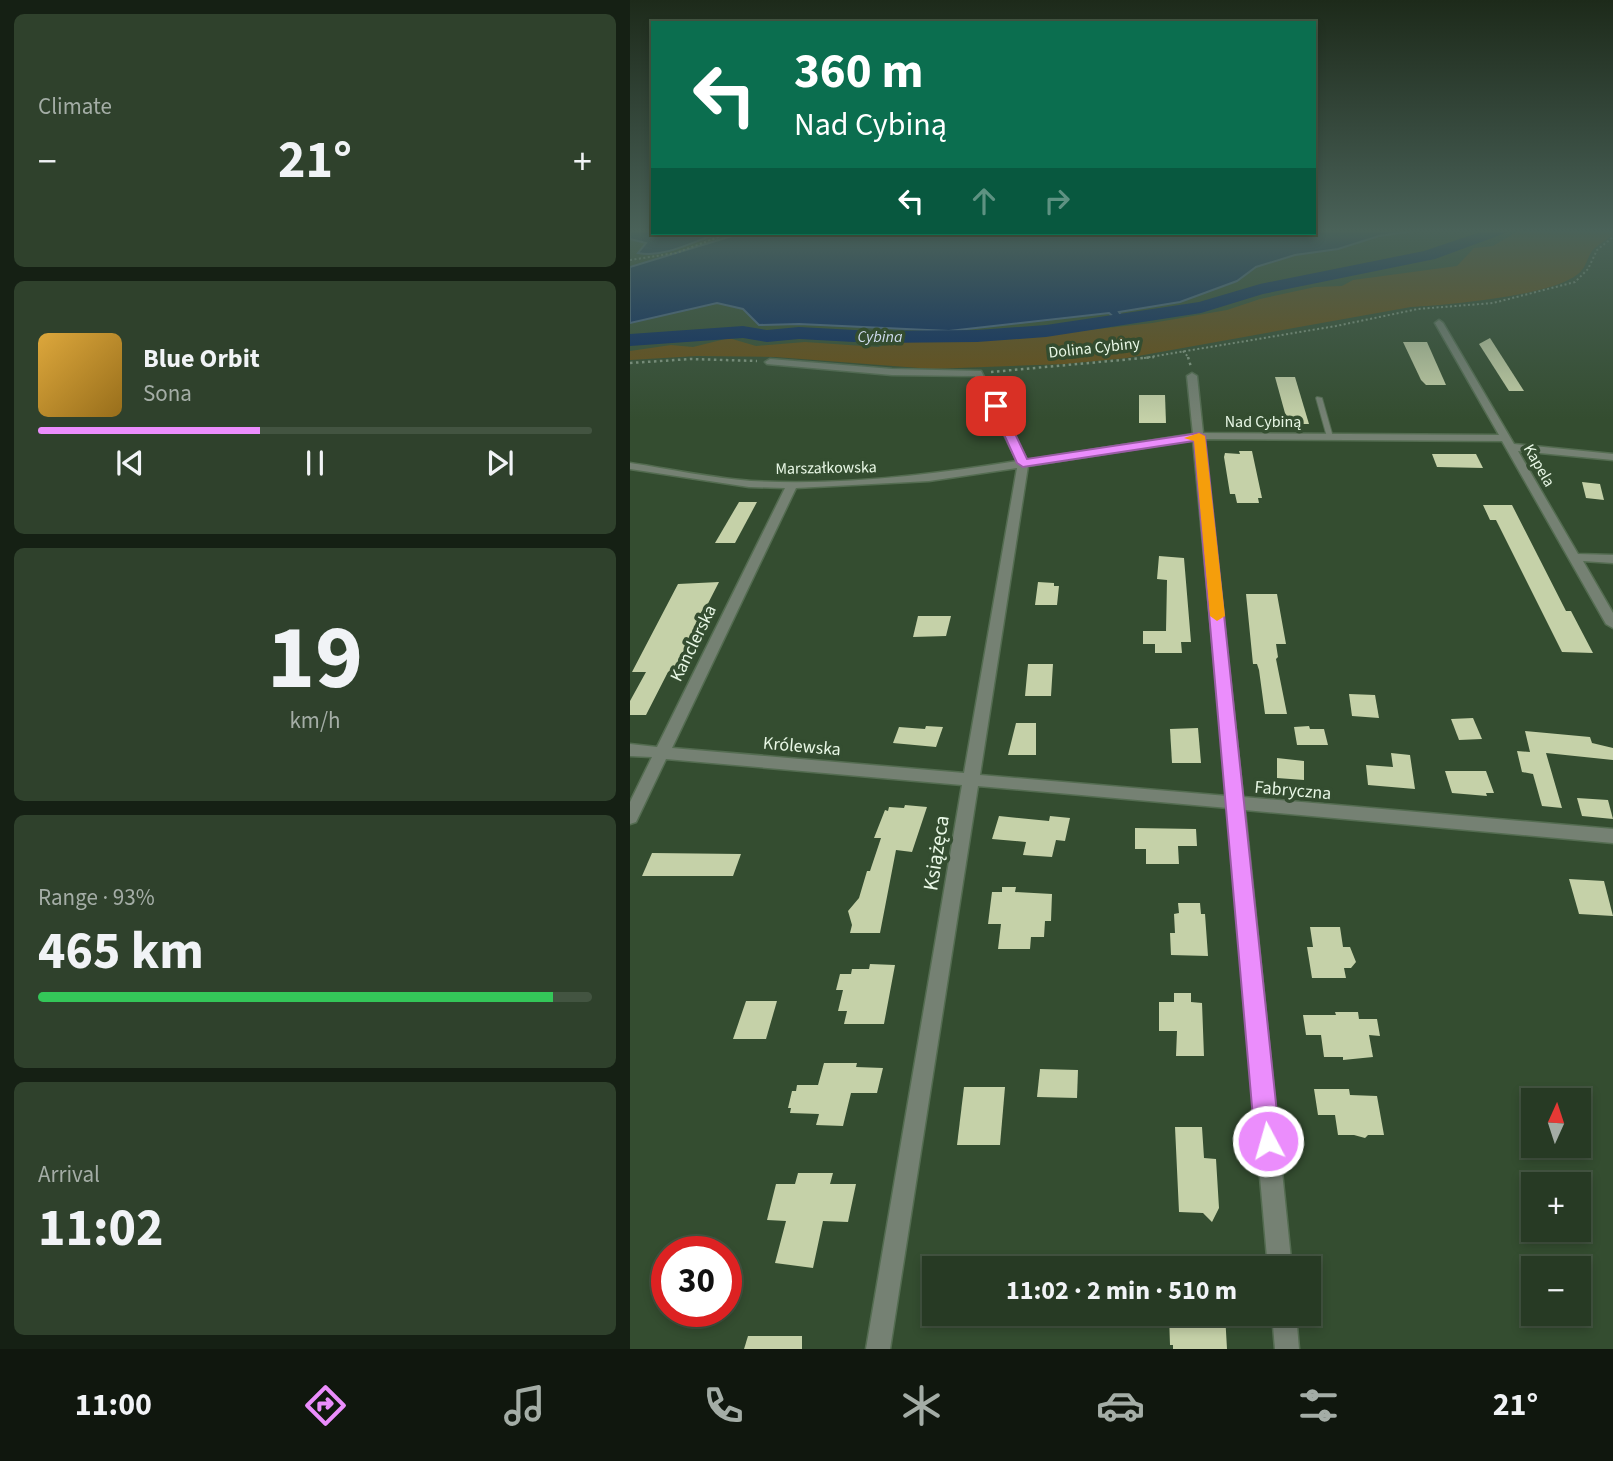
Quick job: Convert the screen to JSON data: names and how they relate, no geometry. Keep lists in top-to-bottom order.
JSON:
{
  "streets": {
    "street": [
      "Nad Cybiną",
      "Kapela",
      "Marszałkowska",
      "Kanclerska",
      "Królewska",
      "Fabryczna",
      "Książęca"
    ],
    "path": ["Dolina Cybiny"]
  },
  "crossings": [
    ["Nad Cybiną", "Kapela"],
    ["Nad Cybiną", "Marszałkowska"],
    ["Nad Cybiną", "Książęca"],
    ["Marszałkowska", "Kanclerska"],
    ["Marszałkowska", "Książęca"],
    ["Kanclerska", "Królewska"],
    ["Królewska", "Fabryczna"],
    ["Królewska", "Książęca"],
    ["Fabryczna", "Książęca"]
  ],
  "water": ["Cybina"],
  "north": "top",
  "page": {
    "tile": [
      "Climate",
      ["19", "km/h"],
      ["Range · 93%", "465 km"],
      ["Arrival", "11:02"]
    ],
    "turn": ["360 m", "Nad Cybiną"],
    "heat": ["−", "21°", "+"],
    "song": ["Blue Orbit", "Sona"],
    "map_buttons": ["+", "−"],
    "limit": "30",
    "trip": "11:02 · 2 min · 510 m",
    "tabs": ["11:00", "21°"]
  }
}
